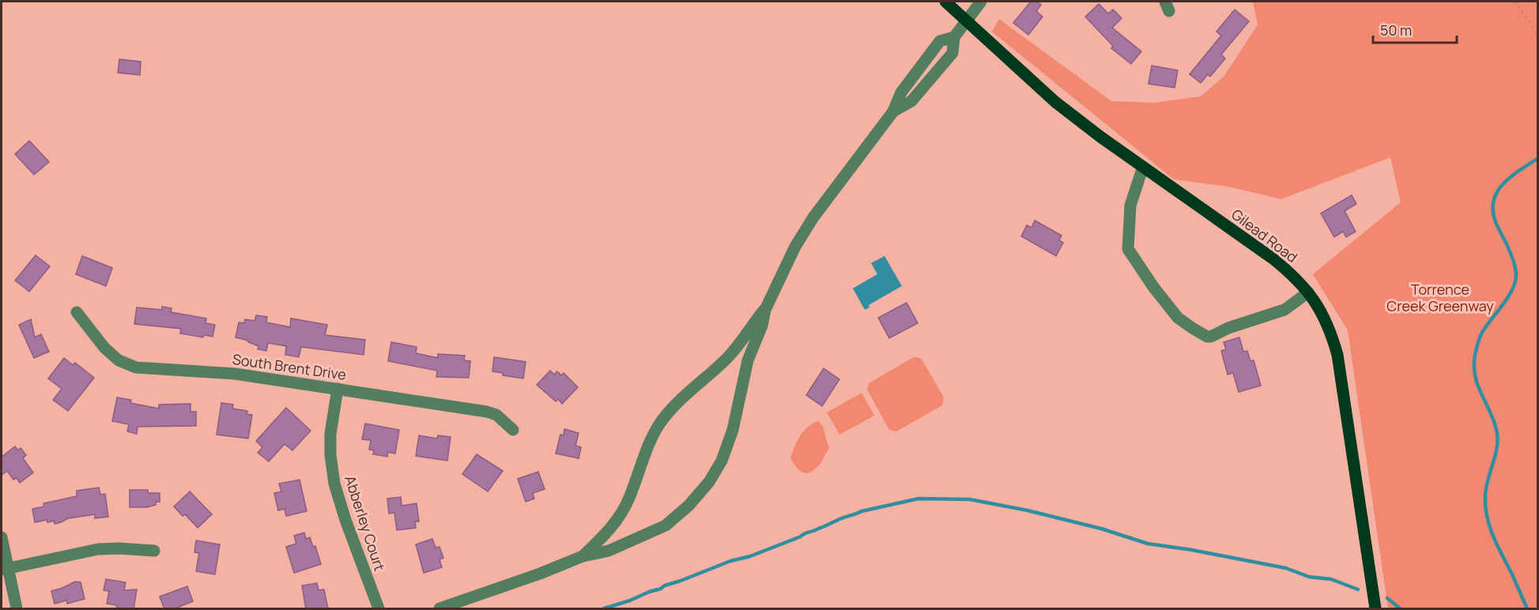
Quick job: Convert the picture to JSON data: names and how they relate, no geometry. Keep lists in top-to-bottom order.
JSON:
{
  "streets": {
    "main road": ["Gilead Road"],
    "street": ["South Brent Drive", "Abberley Court"]
  },
  "crossings": [
    ["South Brent Drive", "Abberley Court"]
  ],
  "parks": ["Torrence Creek Greenway"],
  "scale_bar": "50 m"
}
